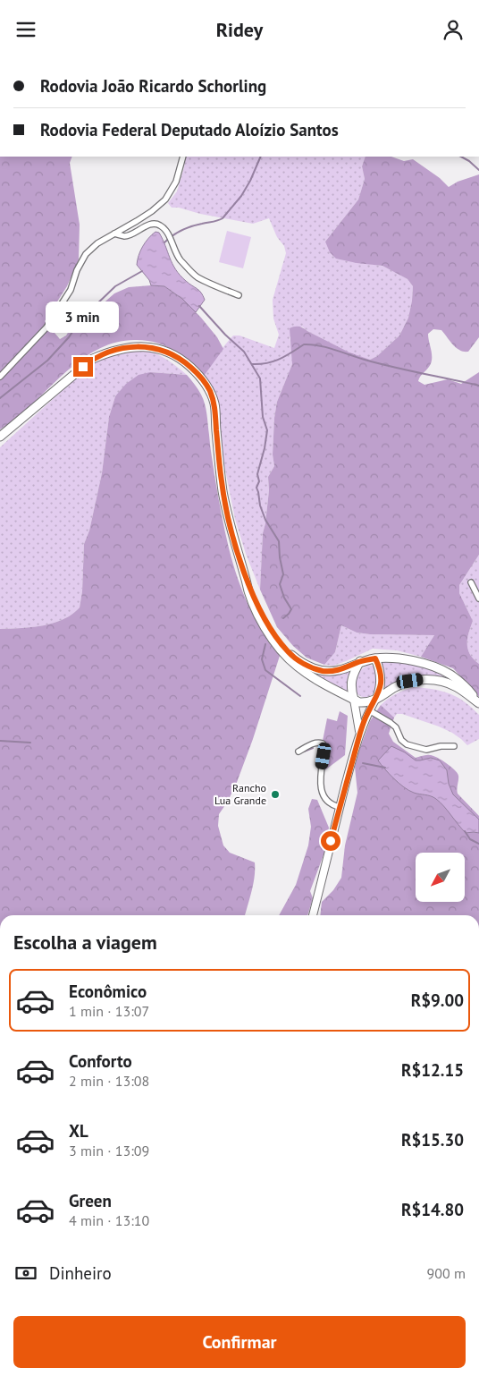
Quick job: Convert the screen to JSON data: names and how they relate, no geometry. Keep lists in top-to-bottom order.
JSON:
{
  "places": ["Rancho Lua Grande"],
  "north": "bottom left",
  "page": {
    "header": "Ridey",
    "banner": ["Rodovia João Ricardo Schorling", "Rodovia Federal Deputado Aloízio Santos"],
    "bubble": "3 min",
    "heading": "Escolha a viagem",
    "list": [
      {
        "name": "Econômico",
        "note": "1 min · 13:07",
        "value": "R$9.00"
      },
      {
        "name": "Conforto",
        "note": "2 min · 13:08",
        "value": "R$12.15"
      },
      {
        "name": "XL",
        "note": "3 min · 13:09",
        "value": "R$15.30"
      },
      {
        "name": "Green",
        "note": "4 min · 13:10",
        "value": "R$14.80"
      }
    ],
    "pay": ["Dinheiro", "900 m"],
    "buttons": "Confirmar"
  }
}
